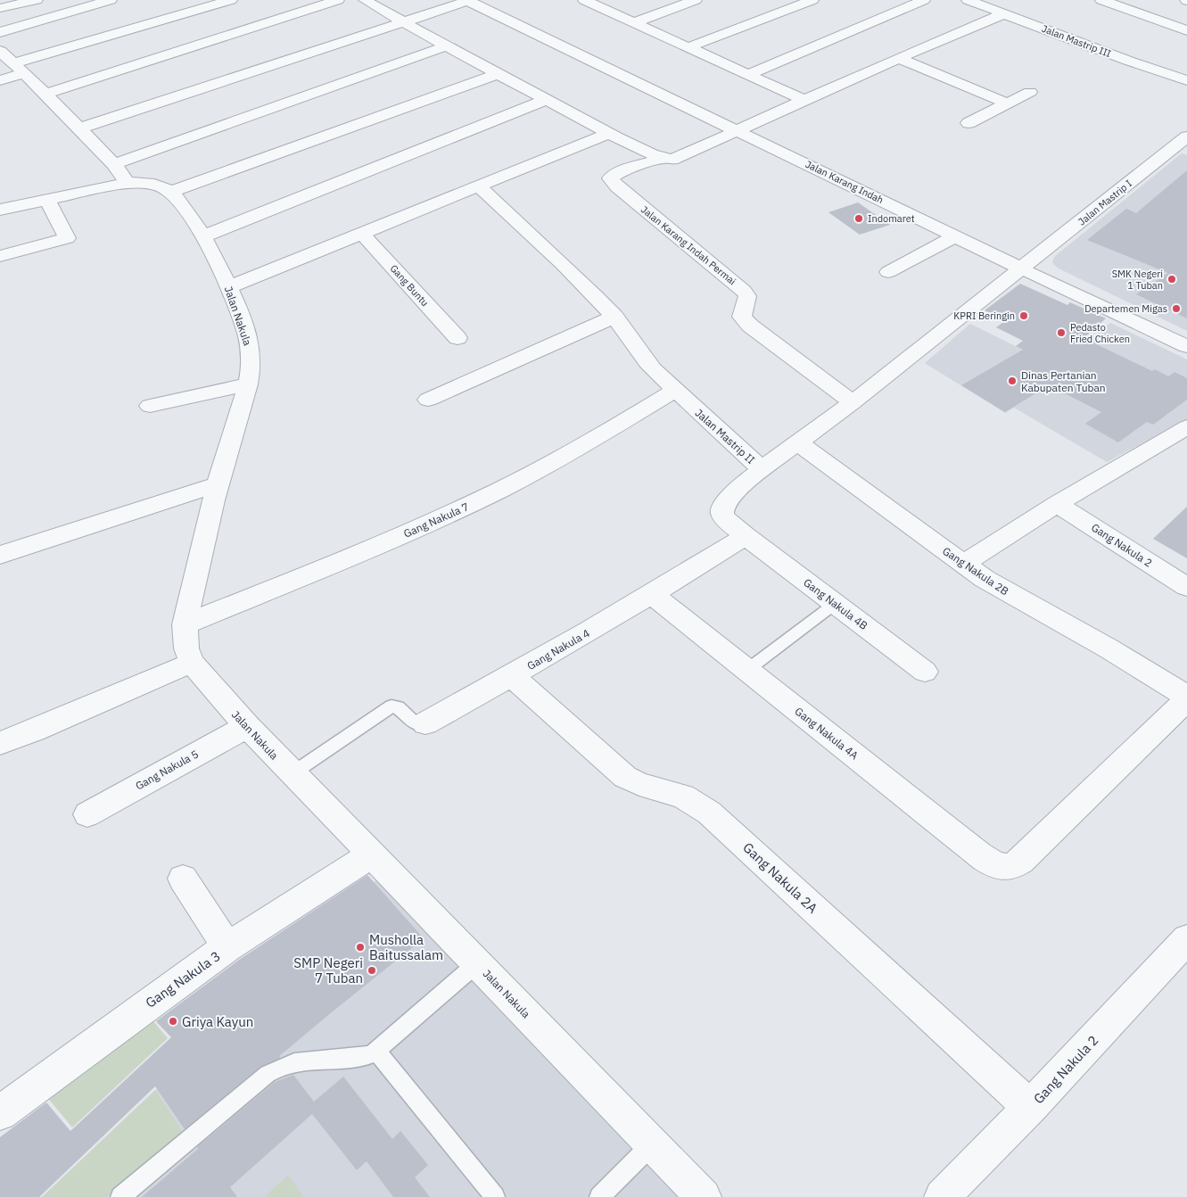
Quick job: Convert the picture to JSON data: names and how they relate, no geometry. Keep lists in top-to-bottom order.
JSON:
{
  "streets": {
    "street": [
      "Jalan Mastrip III",
      "Jalan Karang Indah",
      "Jalan Mastrip I",
      "Jalan Karang Indah Permai",
      "Gang Buntu",
      "Jalan Nakula",
      "Jalan Mastrip II",
      "Gang Nakula 7",
      "Gang Nakula 2",
      "Gang Nakula 2B",
      "Gang Nakula 4B",
      "Gang Nakula 4",
      "Gang Nakula 4A",
      "Gang Nakula 5",
      "Gang Nakula 2A",
      "Gang Nakula 3"
    ]
  },
  "crossings": [
    ["Jalan Karang Indah", "Jalan Mastrip I"],
    ["Jalan Karang Indah", "Jalan Mastrip II"],
    ["Jalan Mastrip I", "Jalan Mastrip II"],
    ["Jalan Karang Indah Permai", "Jalan Mastrip II"],
    ["Jalan Nakula", "Gang Nakula 7"],
    ["Jalan Nakula", "Gang Nakula 4"],
    ["Jalan Nakula", "Gang Nakula 5"],
    ["Jalan Nakula", "Gang Nakula 3"],
    ["Jalan Mastrip II", "Gang Nakula 7"],
    ["Jalan Mastrip II", "Gang Nakula 2B"],
    ["Gang Nakula 2", "Gang Nakula 2A"],
    ["Gang Nakula 2B", "Gang Nakula 4A"],
    ["Gang Nakula 4B", "Gang Nakula 4"],
    ["Gang Nakula 4", "Gang Nakula 4A"],
    ["Gang Nakula 4", "Gang Nakula 2A"]
  ],
  "places": [
    "Indomaret",
    "SMK Negeri 1 Tuban",
    "Departemen Migas",
    "KPRI Beringin",
    "Pedasto Fried Chicken",
    "Dinas Pertanian Kabupaten Tuban",
    "Musholla Baitussalam",
    "SMP Negeri 7 Tuban",
    "Griya Kayun"
  ]
}
